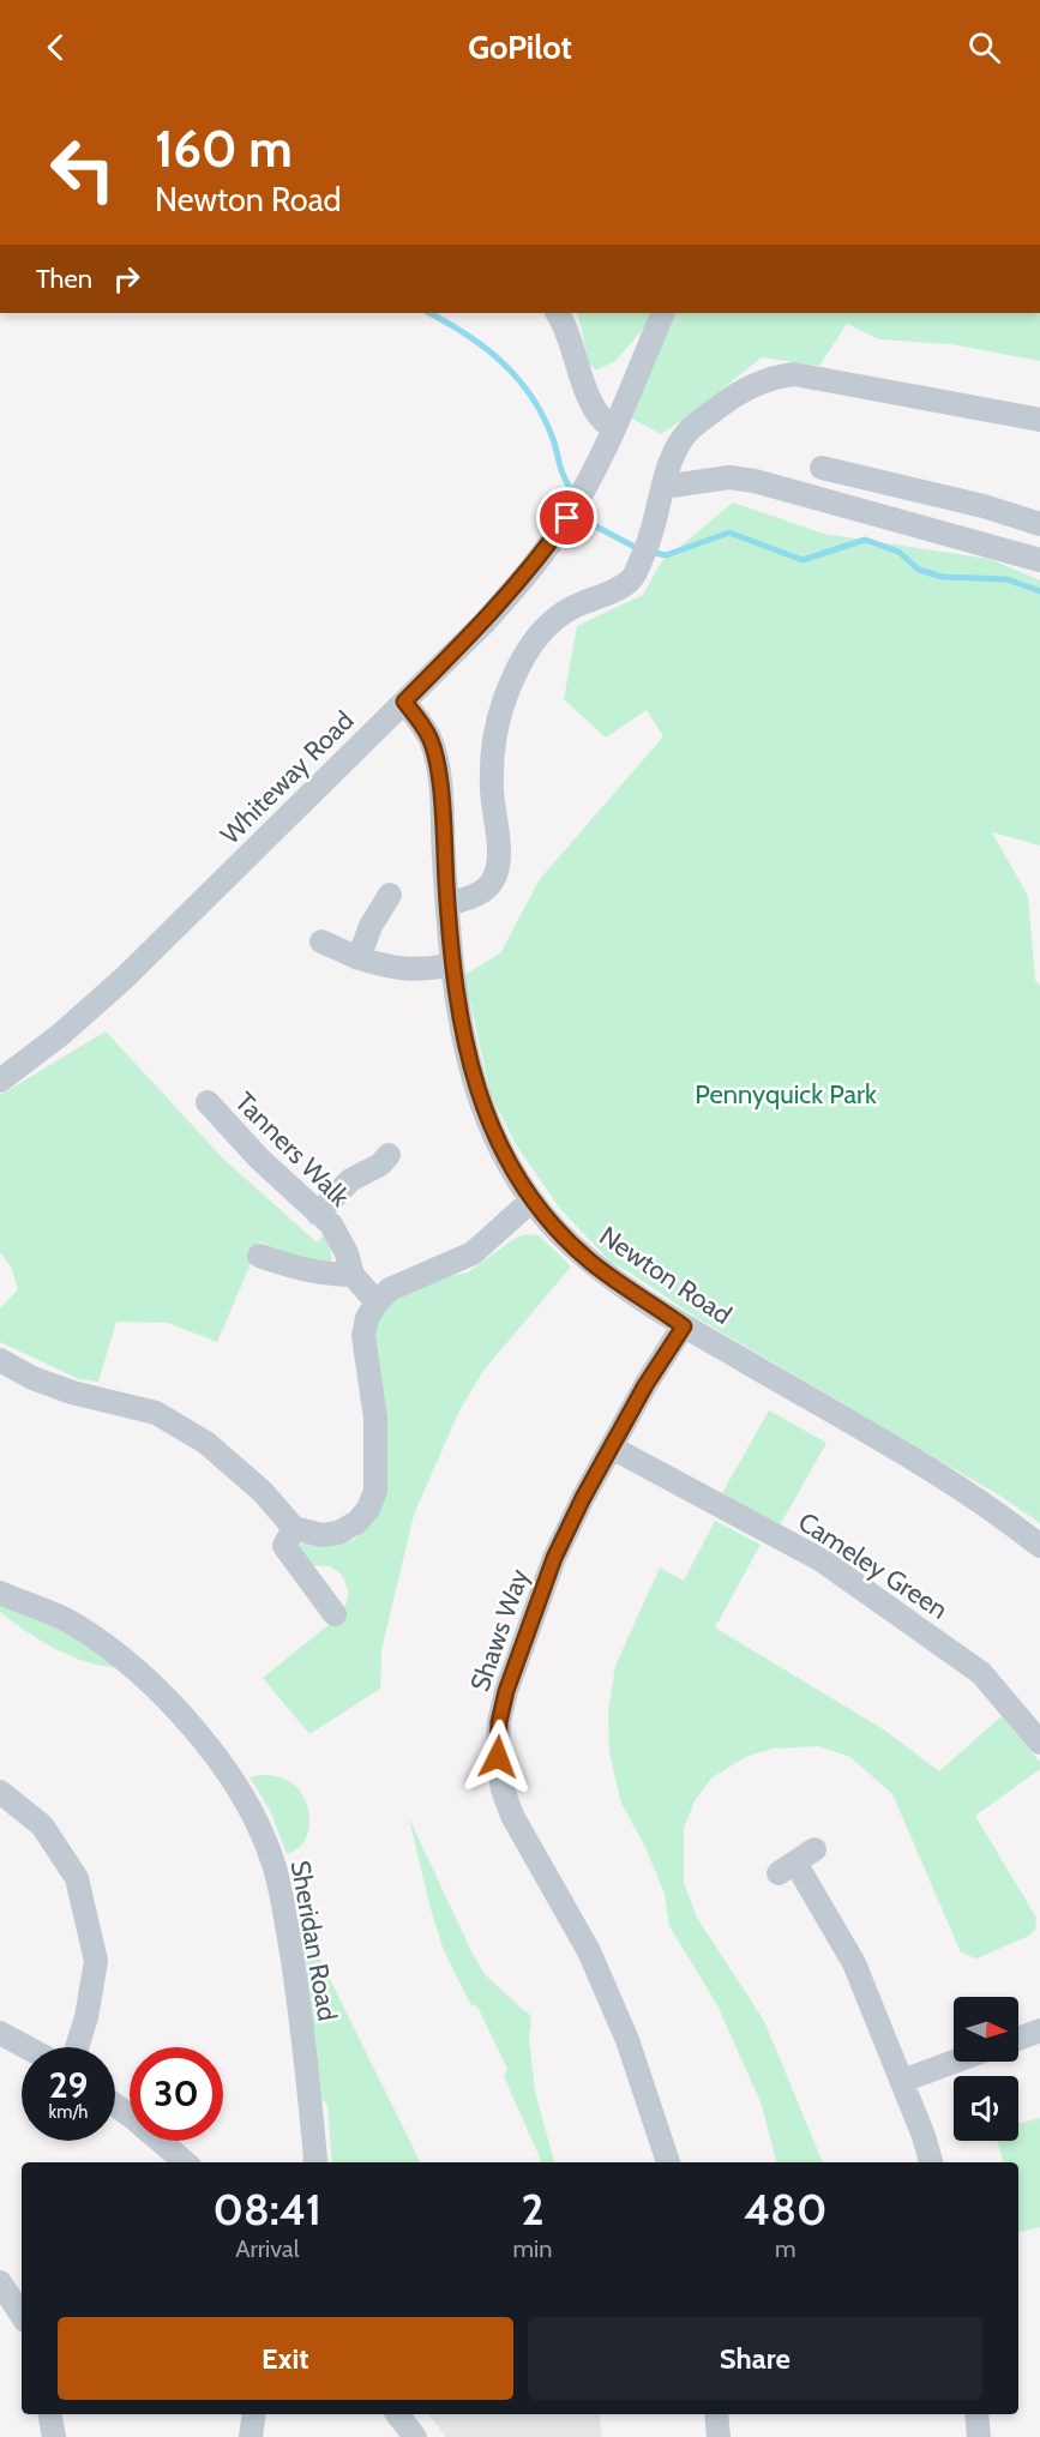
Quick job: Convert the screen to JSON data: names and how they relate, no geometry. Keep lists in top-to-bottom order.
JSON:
{
  "streets": {
    "street": [
      "Whiteway Road",
      "Tanners Walk",
      "Newton Road",
      "Cameley Green",
      "Shaws Way",
      "Sheridan Road"
    ]
  },
  "crossings": [
    ["Whiteway Road", "Newton Road"],
    ["Newton Road", "Shaws Way"],
    ["Cameley Green", "Shaws Way"]
  ],
  "parks": ["Pennyquick Park"],
  "north": "right",
  "page": {
    "header": "GoPilot",
    "turn": ["160 m", "Newton Road"],
    "then": "Then",
    "speed": "29 km/h",
    "limit": "30",
    "eta": [
      "08:41",
      "Arrival",
      "2",
      "min",
      "480",
      "m"
    ],
    "buttons": ["Exit", "Share"]
  }
}
